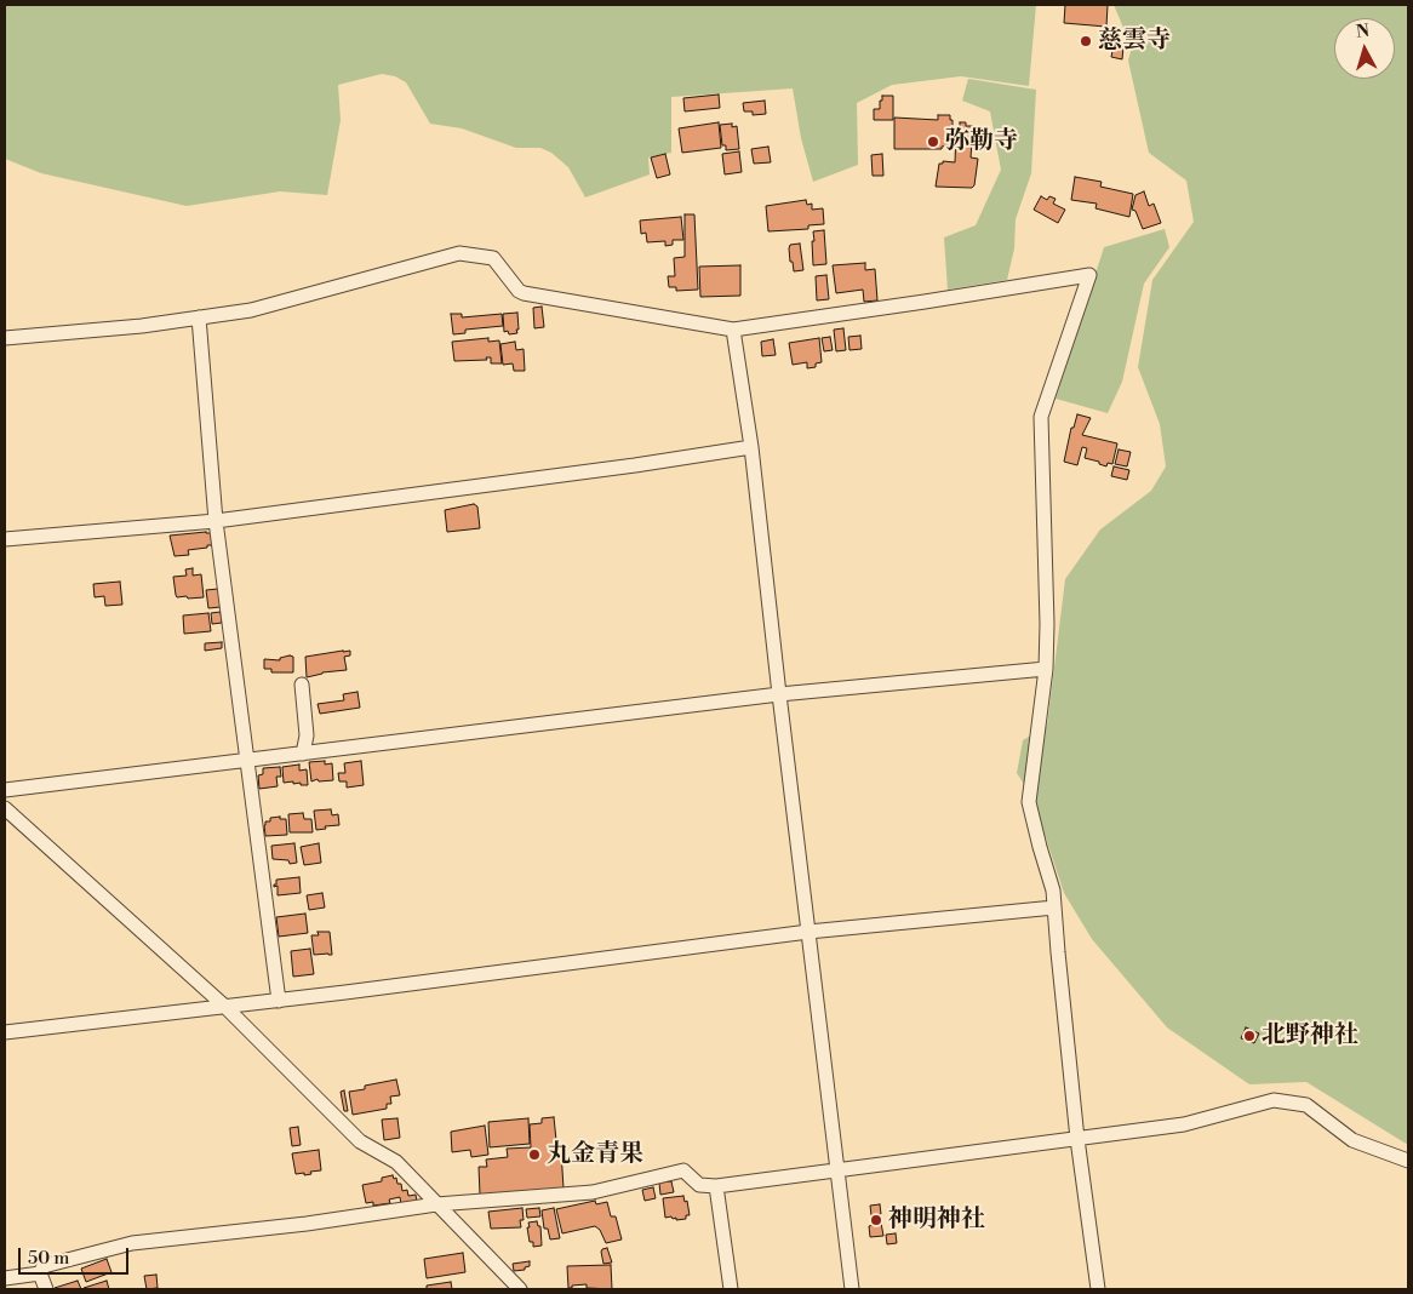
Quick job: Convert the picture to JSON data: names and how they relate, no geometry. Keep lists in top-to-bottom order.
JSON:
{
  "places": [
    "慈雲寺",
    "弥勒寺",
    "北野神社",
    "丸金青果",
    "神明神社"
  ],
  "scale_bar": "50 m",
  "north": "top"
}
